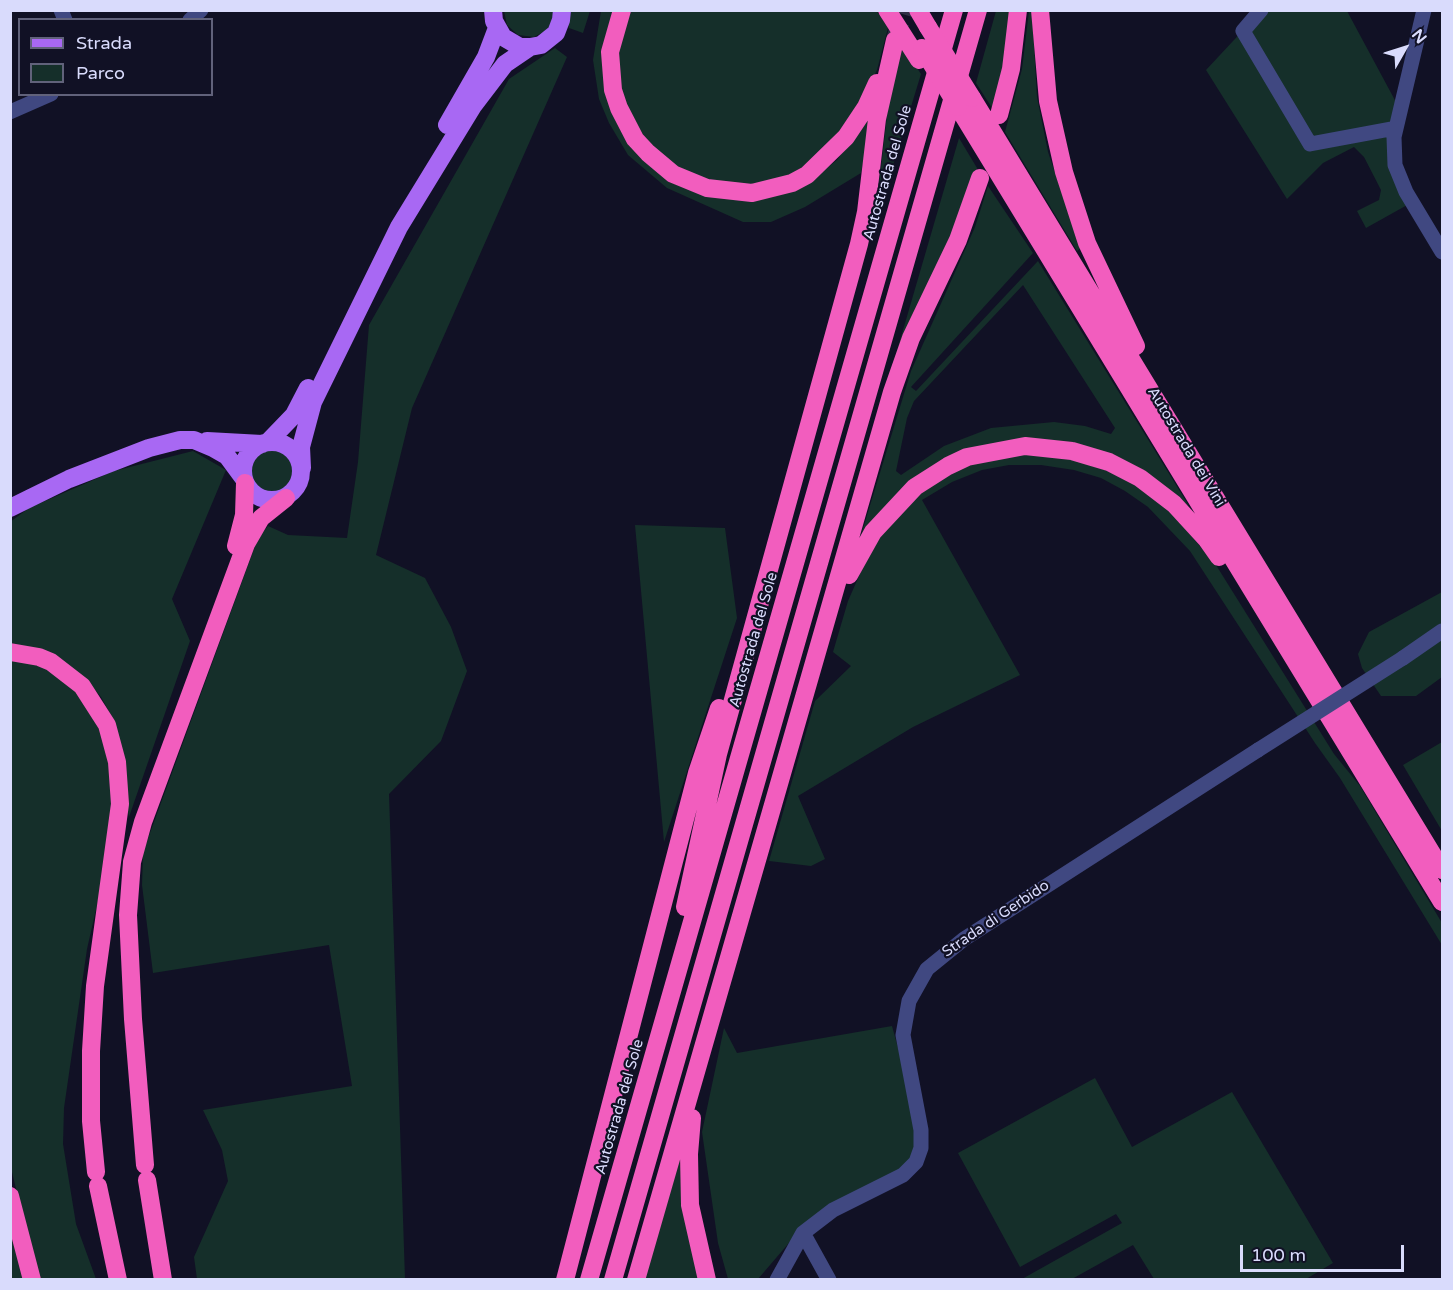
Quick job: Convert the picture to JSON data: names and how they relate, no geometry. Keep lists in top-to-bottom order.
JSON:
{
  "streets": {
    "highway": ["Autostrada del Sole", "Autostrada dei Vini"],
    "street": ["Strada di Gerbido"]
  },
  "legend": ["Strada", "Parco"],
  "scale_bar": "100 m",
  "north": "top right"
}
